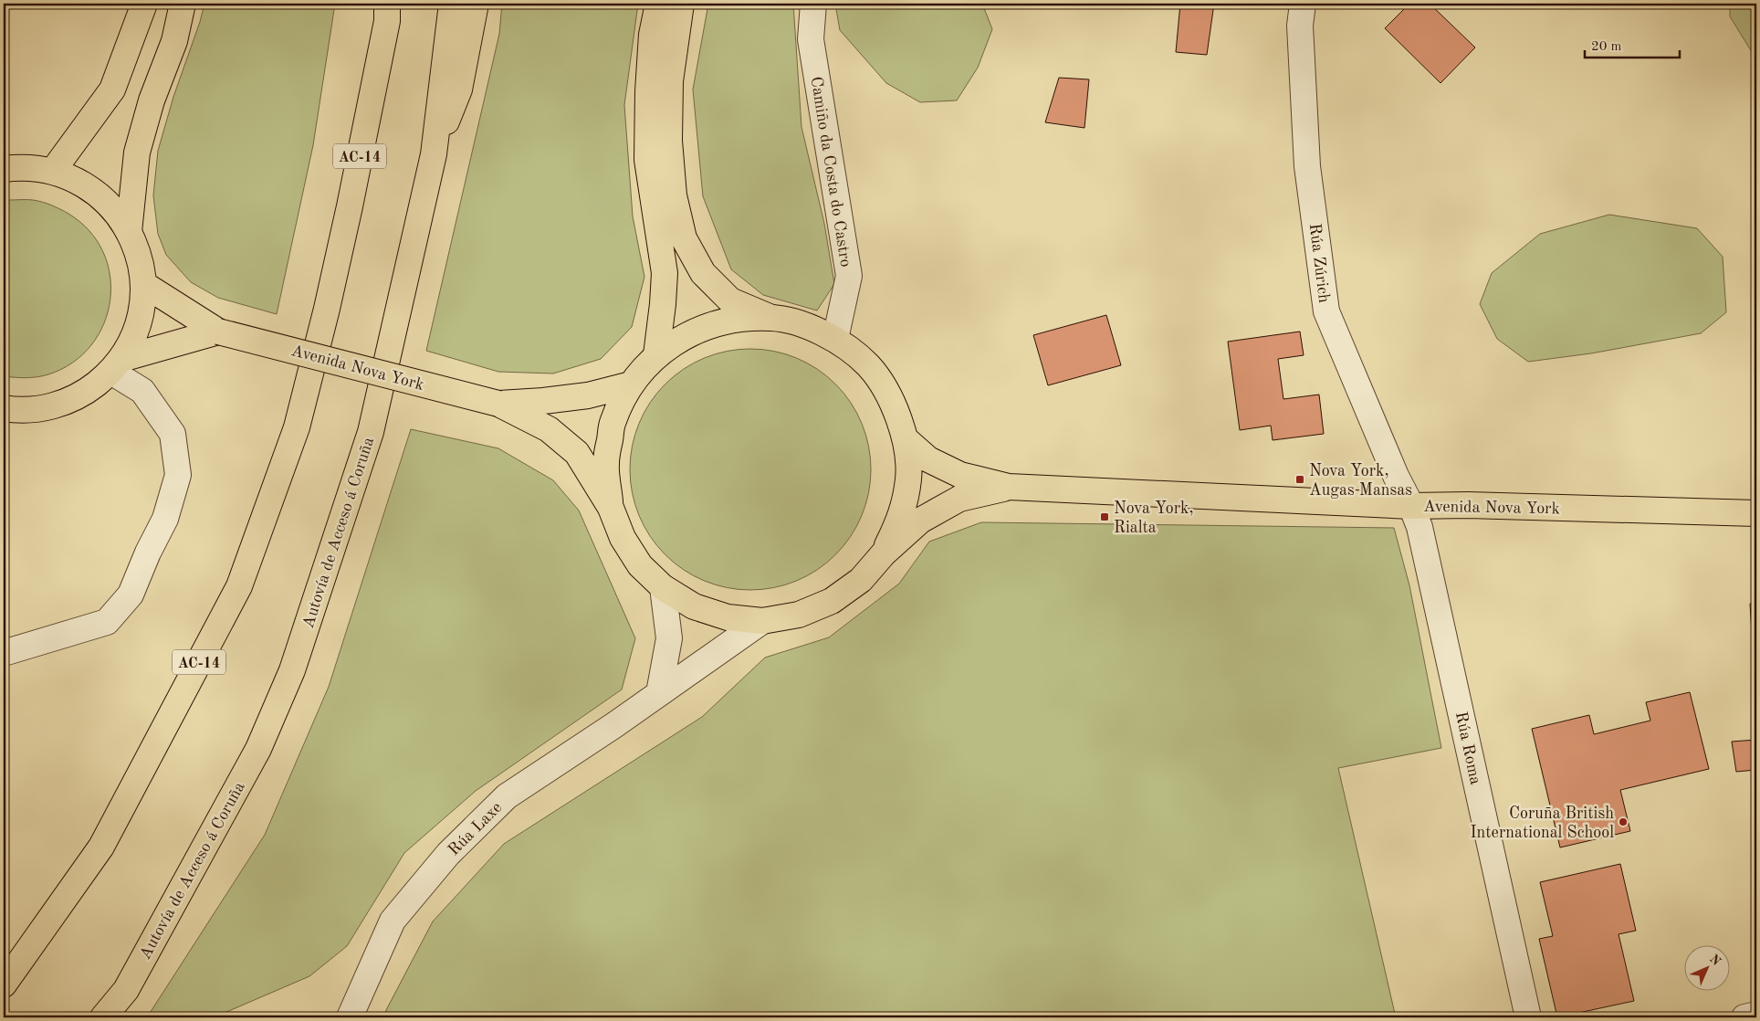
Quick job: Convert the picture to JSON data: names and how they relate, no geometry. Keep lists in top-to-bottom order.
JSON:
{
  "streets": {
    "main road": ["AC-14", "Avenida Nova York", "Autovía de Acceso á Coruña"],
    "street": [
      "Camiño da Costa do Castro",
      "Rúa Zúrich",
      "Rúa Roma",
      "Rúa Laxe"
    ]
  },
  "crossings": [
    ["Rúa Zúrich", "Avenida Nova York"],
    ["Rúa Zúrich", "Rúa Roma"],
    ["Avenida Nova York", "Rúa Roma"]
  ],
  "places": {
    "transit": ["Nova York, Augas Mansas", "Nova York, Rialta"],
    "other": ["Coruña British International School"]
  },
  "scale_bar": "20 m",
  "north": "top right"
}
